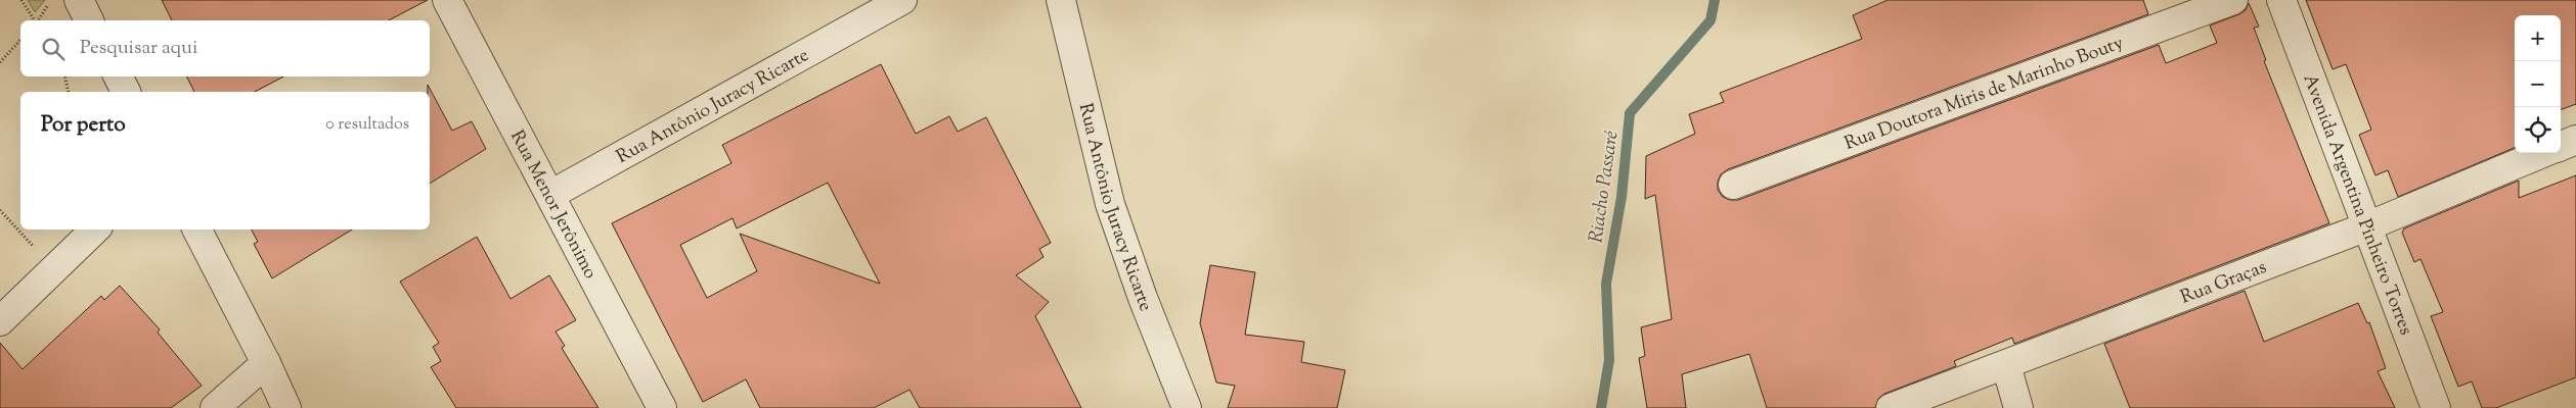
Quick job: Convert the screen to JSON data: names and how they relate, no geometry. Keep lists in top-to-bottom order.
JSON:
{
  "streets": {
    "street": [
      "Rua Doutora Miris de Marinho Bouty",
      "Rua Antônio Juracy Ricarte",
      "Rua Menor Jerônimo",
      "Avenida Argentina Pinheiro Torres",
      "Rua Graças"
    ]
  },
  "crossings": [
    ["Rua Antônio Juracy Ricarte", "Rua Menor Jerônimo"],
    ["Avenida Argentina Pinheiro Torres", "Rua Graças"]
  ],
  "water": ["Riacho Passaré"],
  "page": {
    "map_buttons": ["+", "−"],
    "search": "Pesquisar aqui",
    "heading": ["Por perto", "0 resultados"]
  }
}
